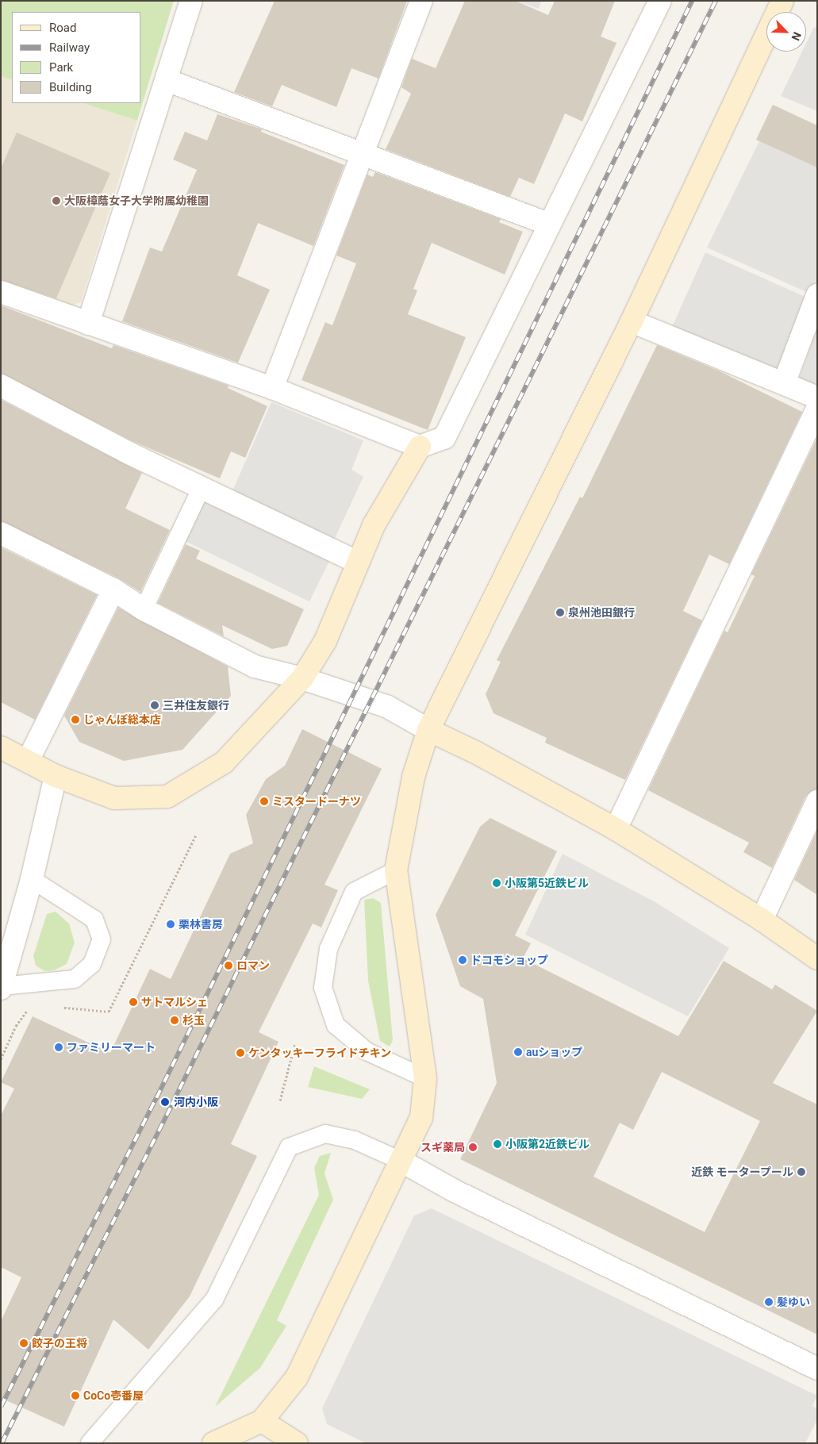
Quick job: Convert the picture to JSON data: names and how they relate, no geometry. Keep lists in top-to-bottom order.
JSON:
{
  "places": [
    "大阪樟蔭女子大学附属幼稚園",
    "泉州池田銀行",
    "三井住友銀行",
    "じゃんぼ総本店",
    "ミスタードーナツ",
    "小阪第5近鉄ビル",
    "栗林書房",
    "ドコモショップ",
    "ロマン",
    "サトマルシェ",
    "杉玉",
    "ファミリーマート",
    "auショップ",
    "ケンタッキーフライドチキン",
    "河内小阪",
    "小阪第2近鉄ビル",
    "スギ薬局",
    "近鉄 モータープール",
    "髪ゆい",
    "餃子の王将",
    "CoCo壱番屋"
  ],
  "legend": [
    "Road",
    "Railway",
    "Park",
    "Building"
  ],
  "north": "bottom right"
}
